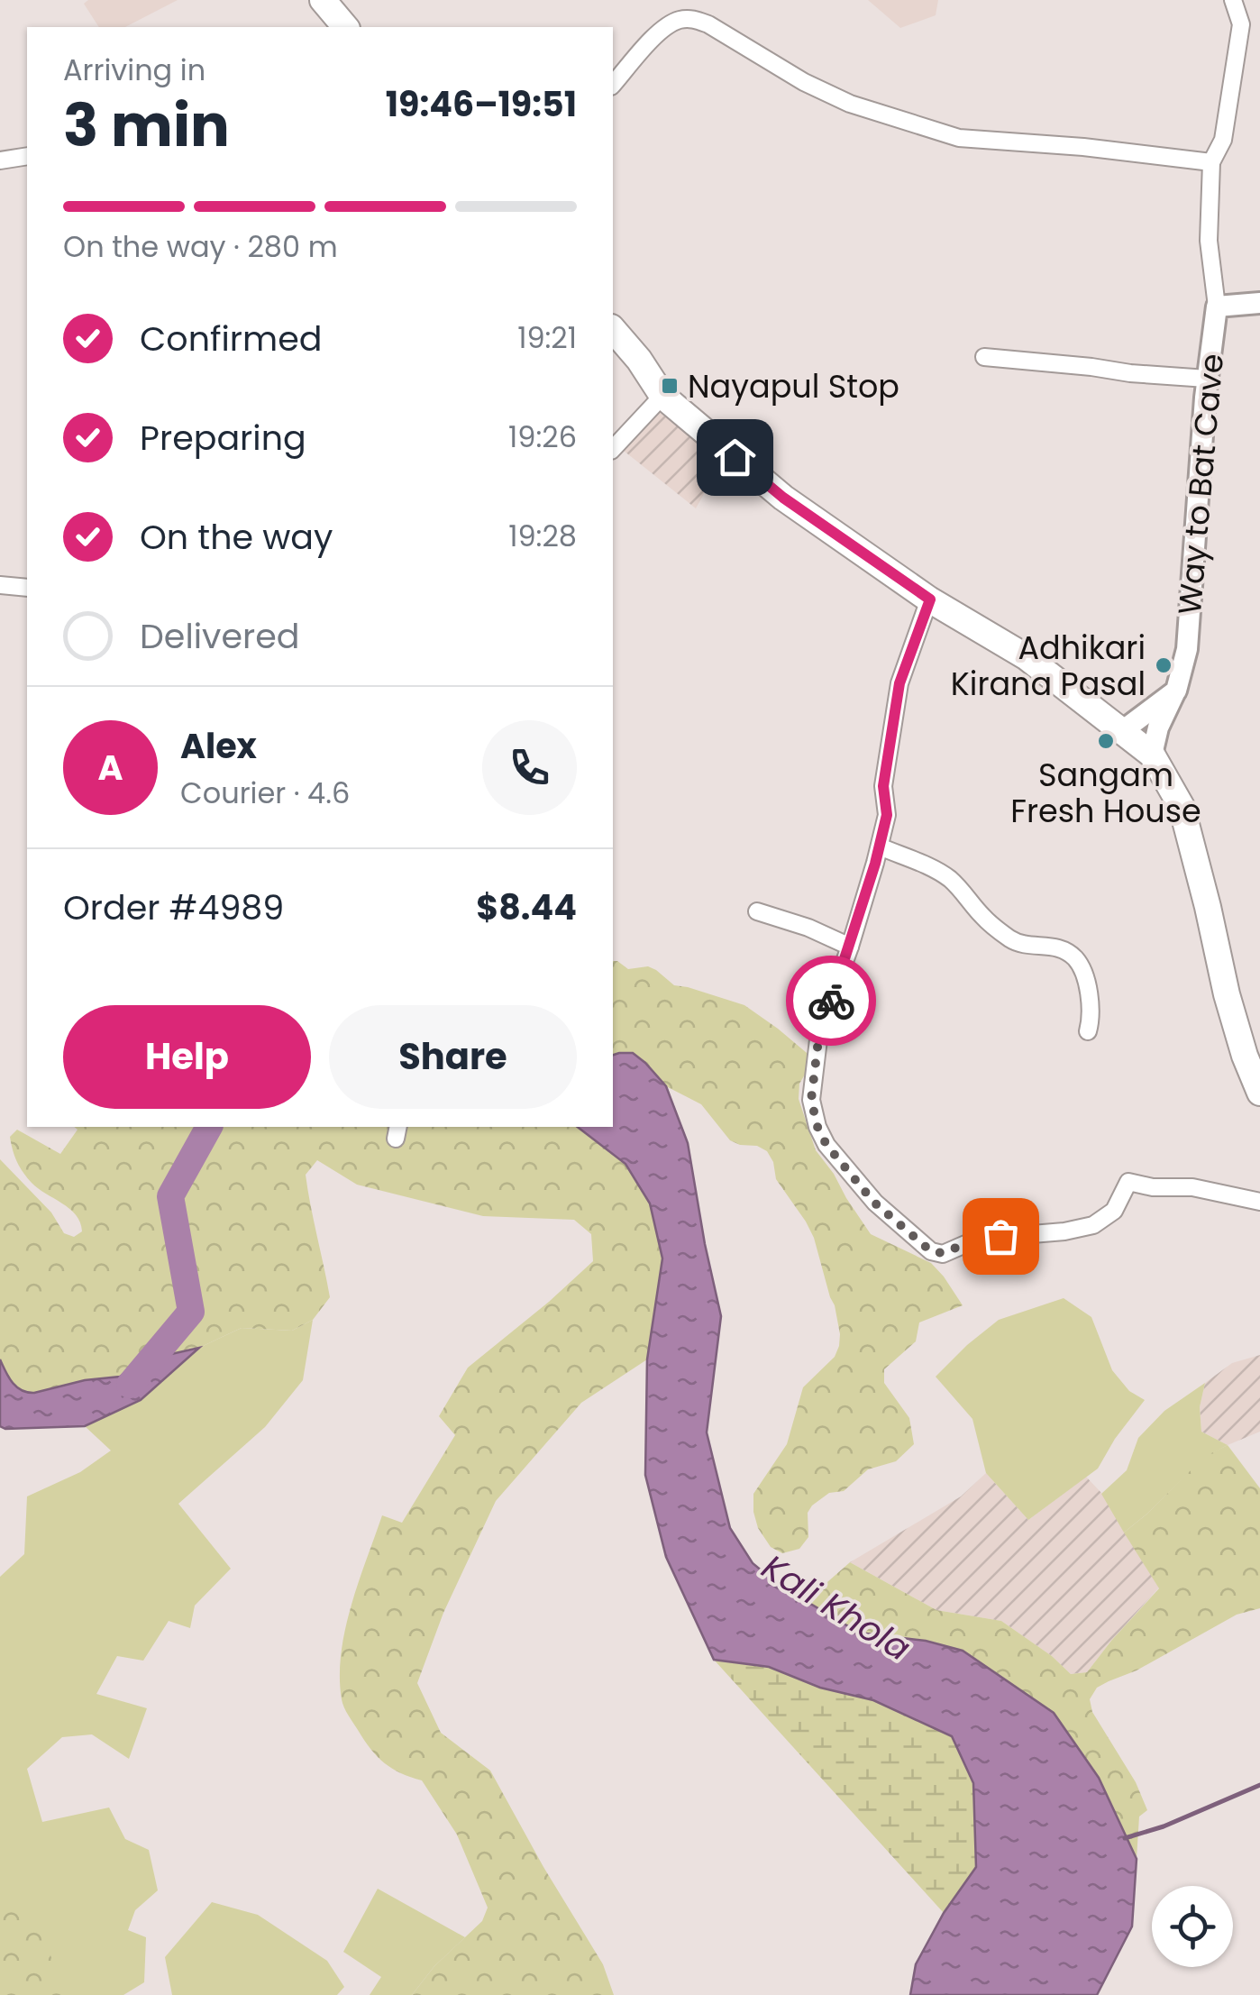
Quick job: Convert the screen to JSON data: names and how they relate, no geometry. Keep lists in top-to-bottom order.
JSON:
{
  "streets": {
    "main road": ["Way to Bat Cave"]
  },
  "water": ["Kali Khola"],
  "places": {
    "transit": ["Nayapul Stop"],
    "other": ["Adhikari Kirana Pasal", "Sangam Fresh House"]
  },
  "page": {
    "heading": ["3 min", "Arriving in", "19:46–19:51"],
    "panel": [
      "Alex",
      "Courier · 4.6",
      "Order #4989",
      "$8.44"
    ],
    "bar": "On the way · 280 m",
    "list": [
      ["Confirmed", "19:21"],
      ["Preparing", "19:26"],
      ["On the way", "19:28"],
      "Delivered"
    ],
    "round": "A",
    "buttons": ["Help", "Share"]
  }
}
